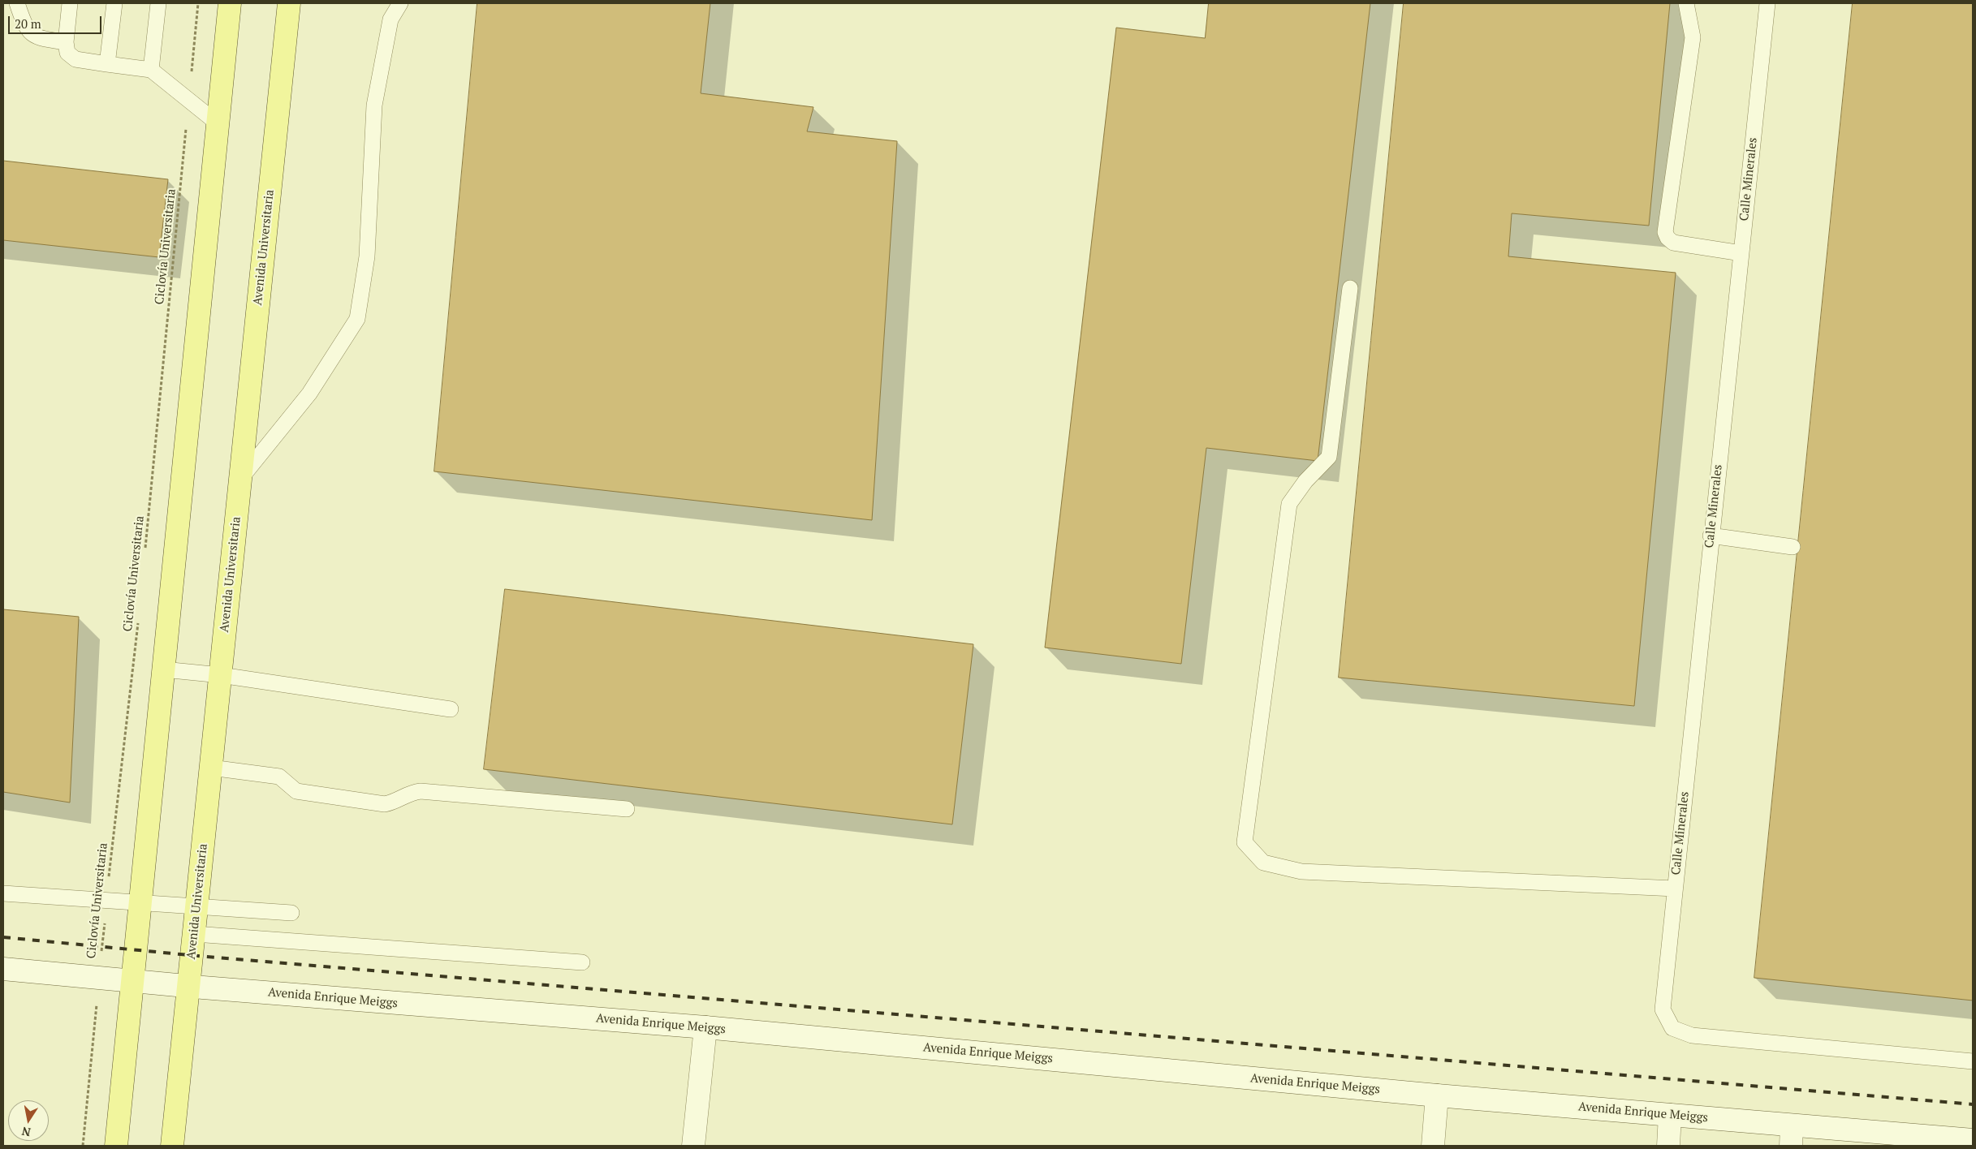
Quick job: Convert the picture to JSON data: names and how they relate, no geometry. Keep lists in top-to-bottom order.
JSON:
{
  "streets": {
    "main road": ["Avenida Universitaria"],
    "street": ["Avenida Enrique Meiggs"],
    "lane": ["Calle Minerales"],
    "path": ["Ciclovía Universitaria"]
  },
  "crossings": [
    ["Ciclovía Universitaria", "Avenida Enrique Meiggs"],
    ["Avenida Universitaria", "Avenida Enrique Meiggs"]
  ],
  "scale_bar": "20 m",
  "north": "bottom"
}
